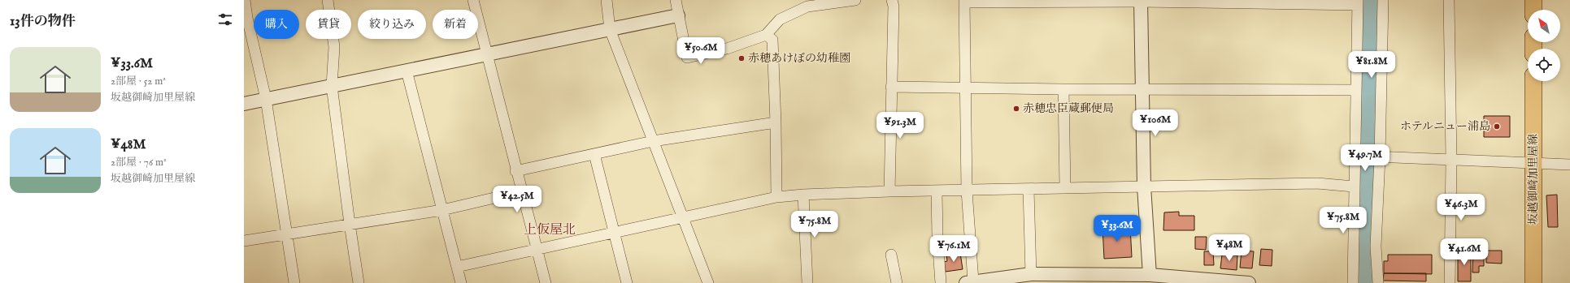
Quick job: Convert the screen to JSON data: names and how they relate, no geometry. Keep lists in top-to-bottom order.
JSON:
{
  "streets": {
    "main road": ["坂越御崎加里屋線"]
  },
  "districts": ["上仮屋北"],
  "places": ["赤穂あけぼの幼稚園", "赤穂忠臣蔵郵便局", "ホテルニュー浦島"],
  "north": "top left",
  "page": {
    "heading": "13件の物件",
    "chip": [
      "購入",
      "賃貸",
      "絞り込み",
      "新着"
    ],
    "price": [
      "¥50.6M",
      "¥81.8M",
      "¥106M",
      "¥91.3M",
      "¥49.7M",
      "¥42.5M",
      "¥46.3M",
      "¥75.8M",
      "¥75.8M",
      "¥33.6M",
      "¥48M",
      "¥76.1M",
      "¥41.6M"
    ],
    "list": [
      {
        "name": "¥33.6M",
        "note": "2部屋 · 52 m² · 坂越御崎加里屋線"
      },
      {
        "name": "¥48M",
        "note": "2部屋 · 76 m² · 坂越御崎加里屋線"
      }
    ]
  }
}
